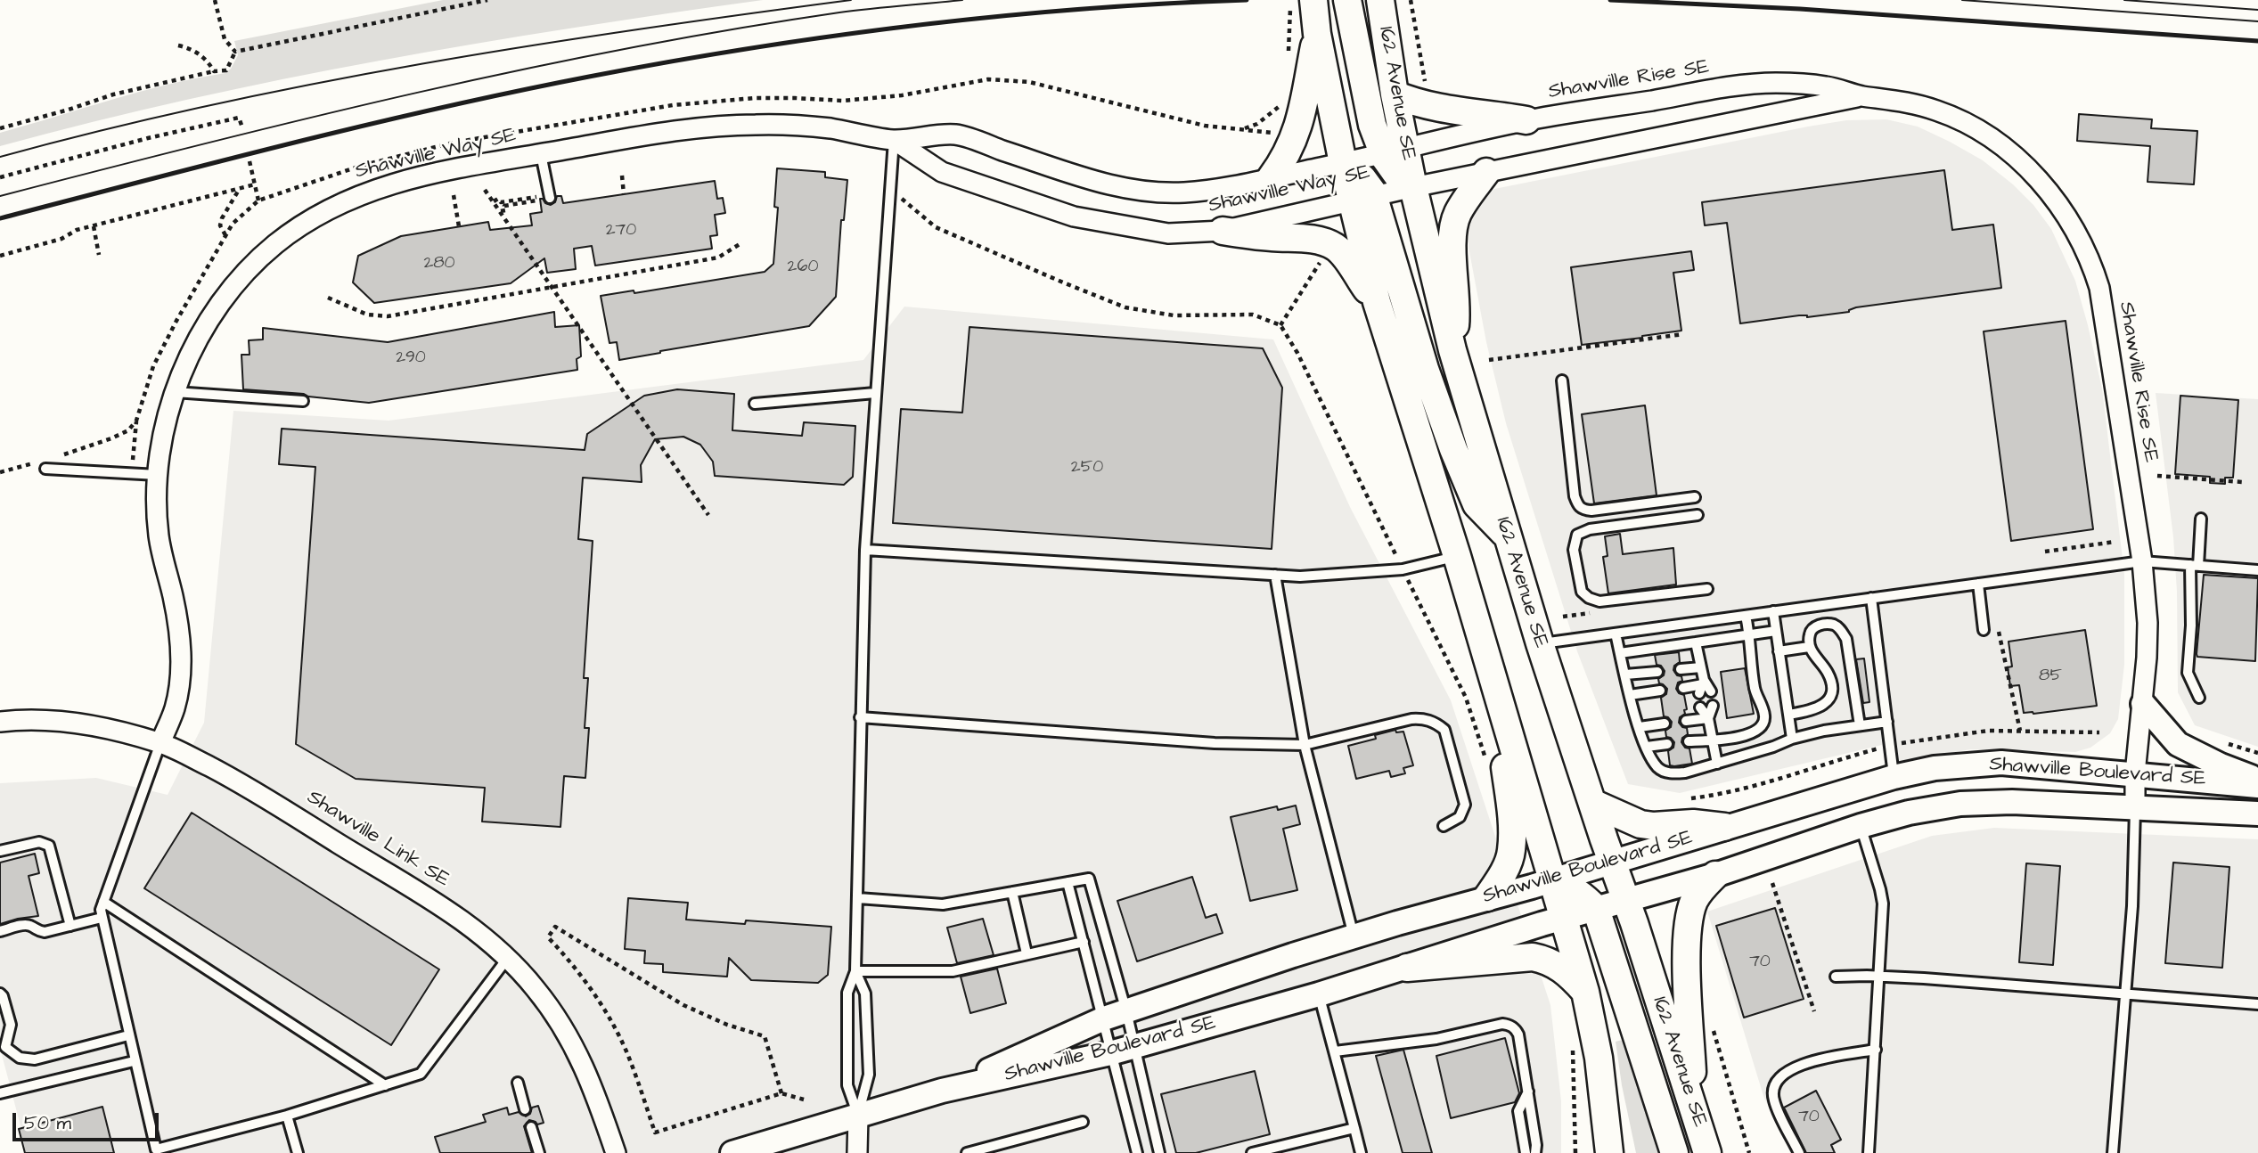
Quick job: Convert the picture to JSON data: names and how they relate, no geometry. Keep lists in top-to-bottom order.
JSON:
{
  "streets": {
    "main road": ["162 Avenue SE"],
    "street": [
      "Shawville Rise SE",
      "Shawville Way SE",
      "Shawville Boulevard SE",
      "Shawville Link SE"
    ]
  },
  "crossings": [
    ["Shawville Rise SE", "162 Avenue SE"],
    ["Shawville Rise SE", "Shawville Way SE"],
    ["Shawville Rise SE", "Shawville Boulevard SE"],
    ["162 Avenue SE", "Shawville Way SE"],
    ["162 Avenue SE", "Shawville Boulevard SE"],
    ["Shawville Way SE", "Shawville Link SE"]
  ],
  "house_numbers": [
    "270",
    "280",
    "260",
    "290",
    "250",
    "85",
    "70",
    "70"
  ],
  "scale_bar": "50 m"
}
